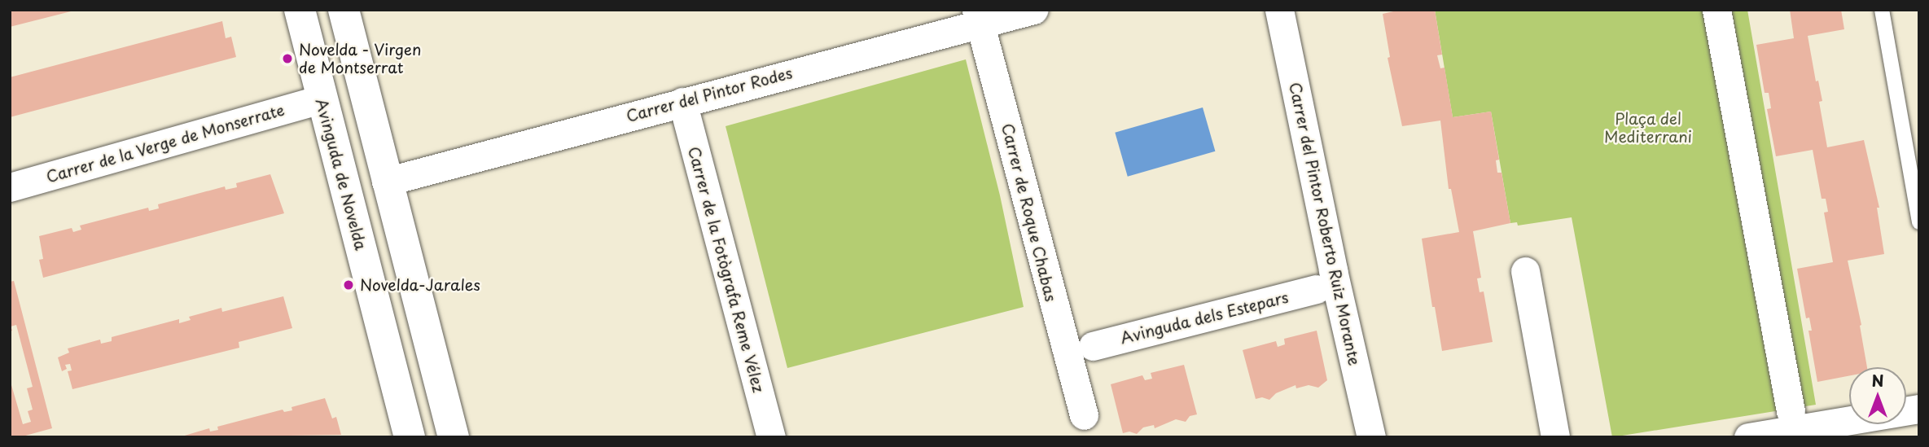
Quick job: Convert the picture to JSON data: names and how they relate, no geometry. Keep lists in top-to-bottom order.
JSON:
{
  "streets": {
    "main road": ["Avinguda de Novelda"],
    "street": [
      "Carrer del Pintor Rodes",
      "Carrer de la Verge de Monserrate",
      "Carrer de Roque Chabas",
      "Carrer del Pintor Roberto Ruiz Morante",
      "Carrer de la Fotògrafa Reme Vélez",
      "Avinguda dels Estepars"
    ]
  },
  "crossings": [
    ["Carrer del Pintor Rodes", "Carrer de Roque Chabas"],
    ["Carrer del Pintor Rodes", "Carrer de la Fotògrafa Reme Vélez"],
    ["Carrer de la Verge de Monserrate", "Avinguda de Novelda"]
  ],
  "parks": ["Plaça del Mediterrani"],
  "places": ["Novelda - Virgen de Montserrat", "Novelda-Jarales"],
  "north": "top"
}
